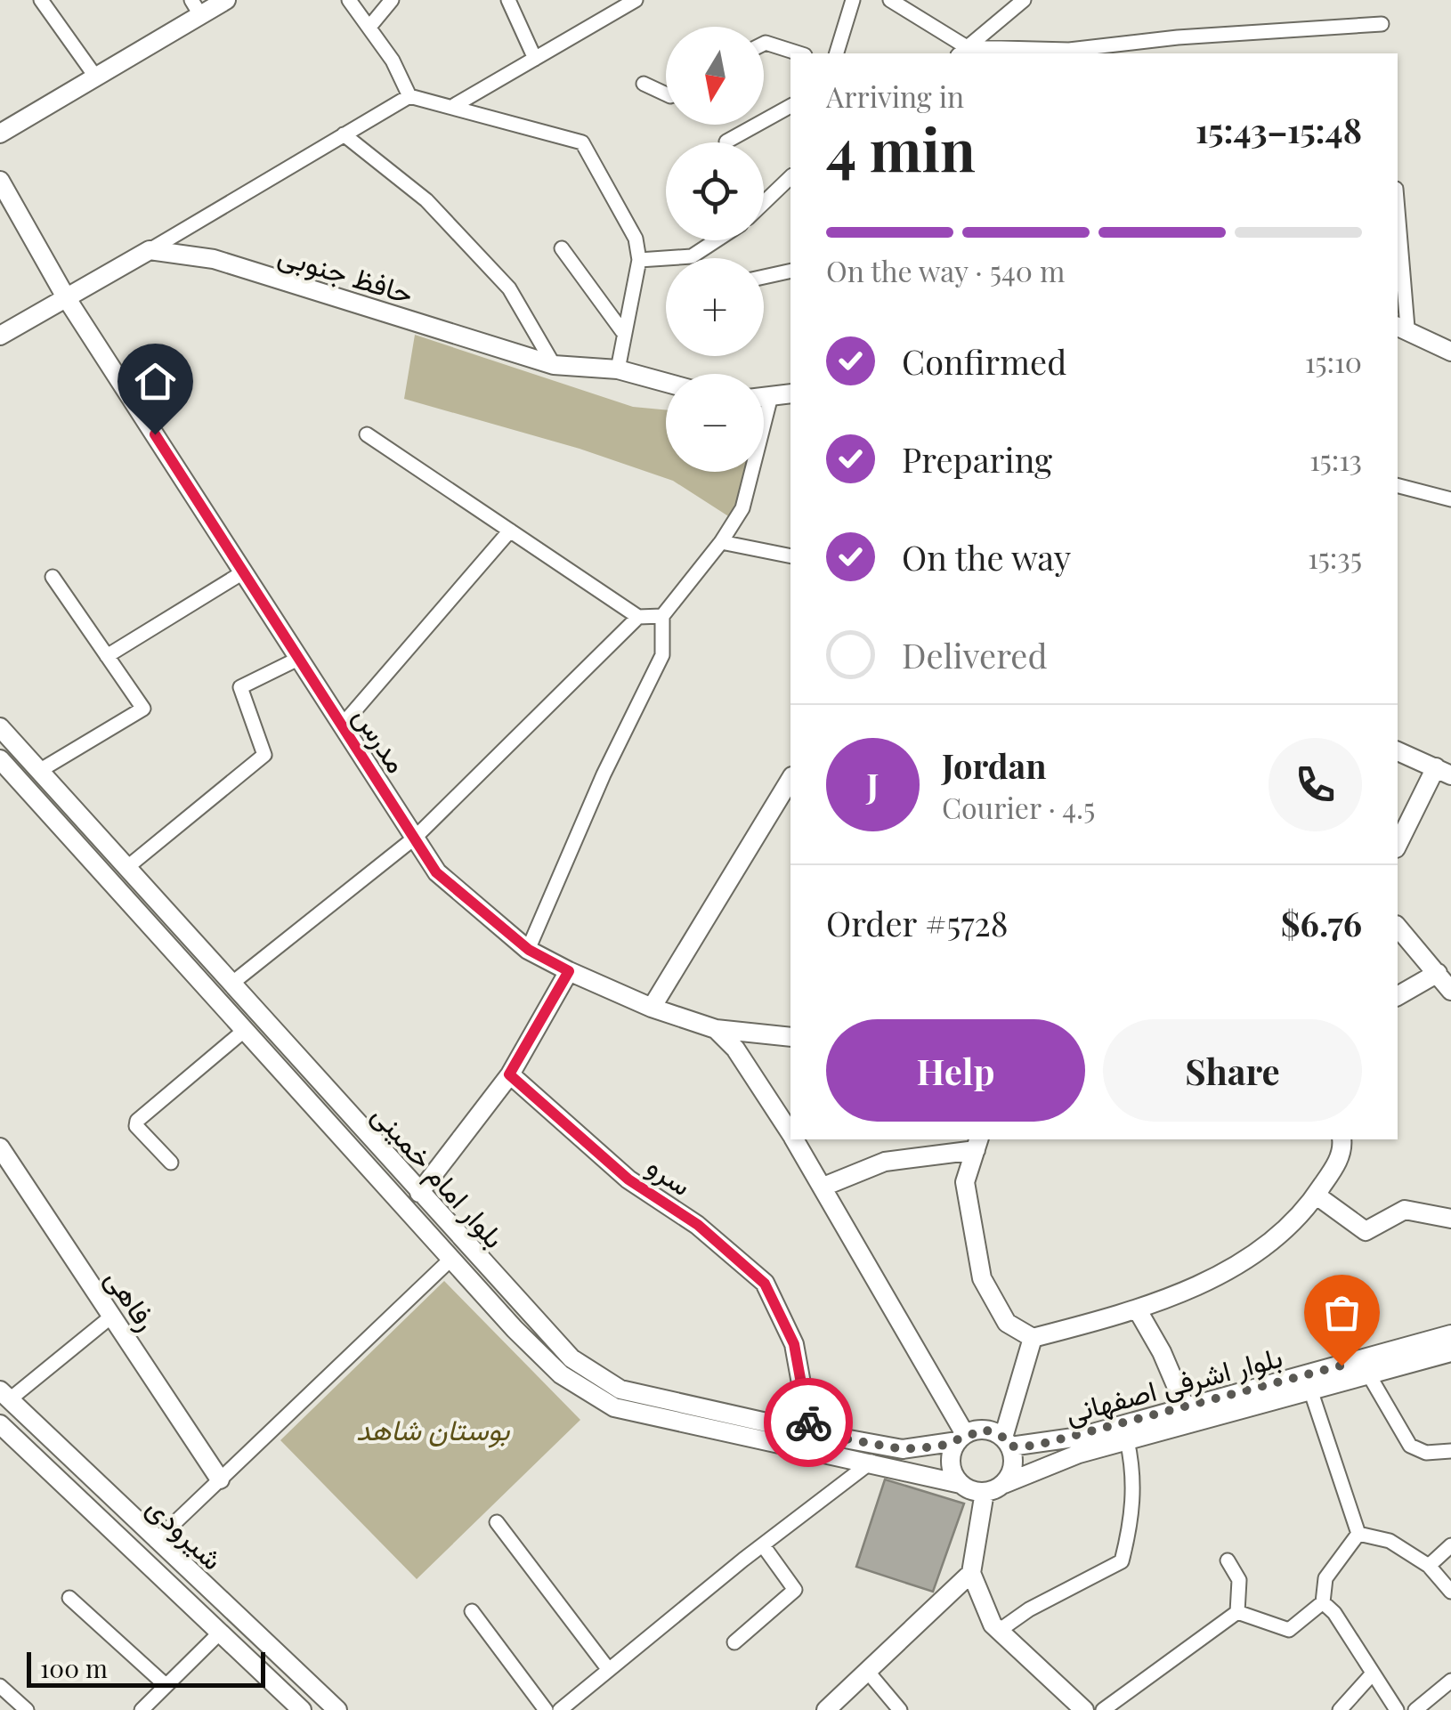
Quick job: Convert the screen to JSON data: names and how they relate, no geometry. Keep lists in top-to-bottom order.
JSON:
{
  "streets": {
    "street": [
      "حافظ جنوبی",
      "مدرس",
      "سرو",
      "بلوار امام خمینی",
      "رفاهی",
      "بلوار اشرفی اصفهانی",
      "شیرودی"
    ]
  },
  "crossings": [
    ["سرو", "بلوار امام خمینی"],
    ["بلوار امام خمینی", "بلوار اشرفی اصفهانی"]
  ],
  "parks": ["بوستان شاهد"],
  "scale_bar": "100 m",
  "north": "bottom",
  "page": {
    "map_buttons": ["+", "−"],
    "heading": ["4 min", "Arriving in", "15:43–15:48"],
    "panel": [
      "Jordan",
      "Courier · 4.5",
      "Order #5728",
      "$6.76"
    ],
    "bar": "On the way · 540 m",
    "list": [
      ["Confirmed", "15:10"],
      ["Preparing", "15:13"],
      ["On the way", "15:35"],
      "Delivered"
    ],
    "round": "J",
    "buttons": ["Help", "Share"],
    "scale": "100 m"
  }
}
